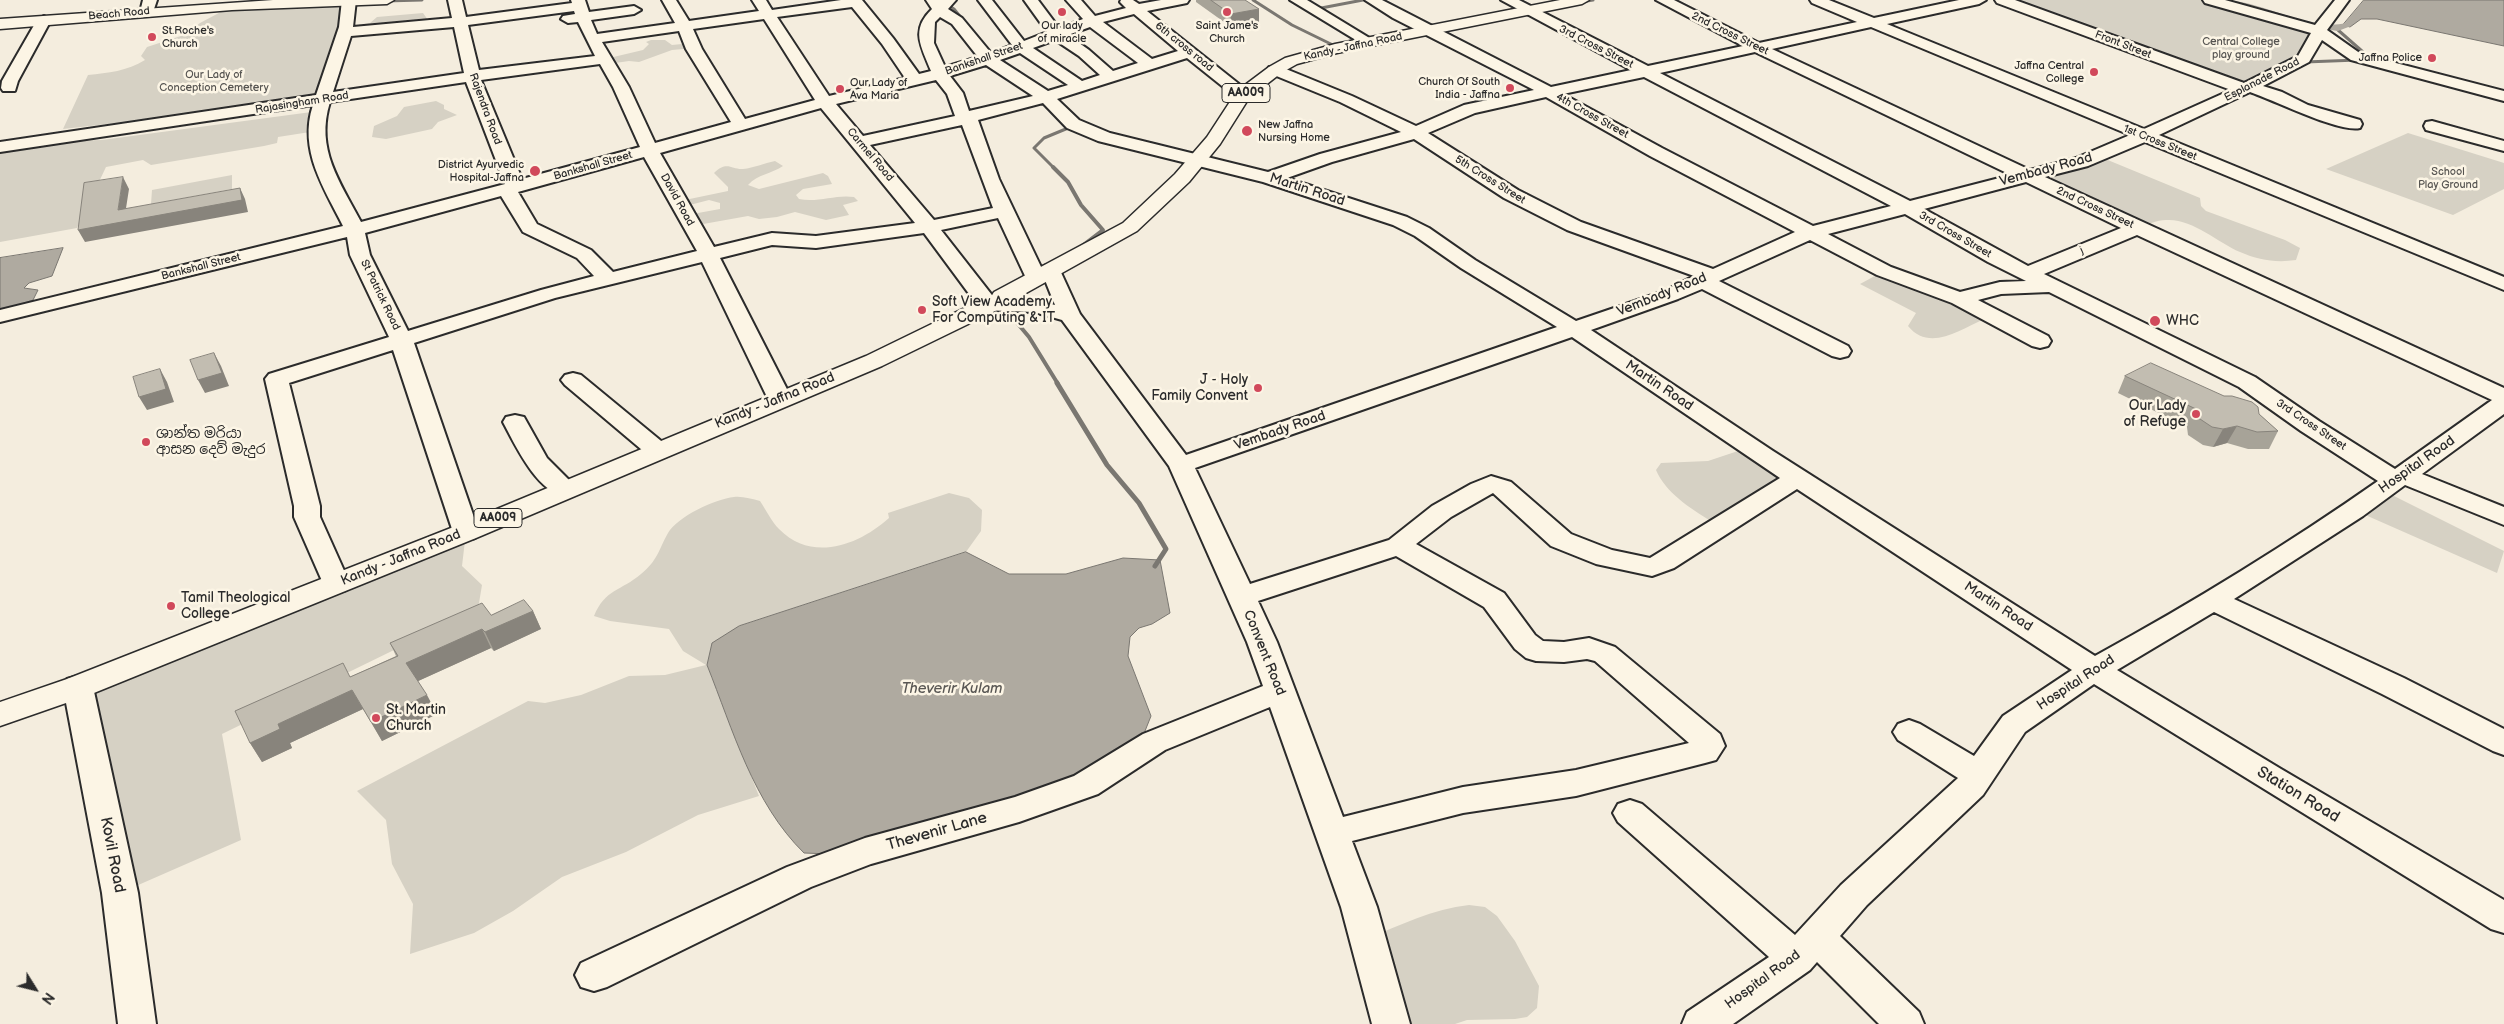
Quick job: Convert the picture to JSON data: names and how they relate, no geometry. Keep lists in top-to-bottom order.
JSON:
{
  "streets": {
    "main road": ["Beach Road", "Kandy - Jaffna Road", "AA009"],
    "street": [
      "2nd Cross Street",
      "Front Street",
      "6th cross road",
      "3rd Cross Street",
      "Bankshall Street",
      "Esplanade Road",
      "Rajasingham Road",
      "Rajendra Road",
      "4th Cross Street",
      "1st Cross Street",
      "Carmel Road",
      "Vembady Road",
      "5th Cross Street",
      "Martin Road",
      "David Road",
      "j",
      "St Patrick Road",
      "Hospital Road",
      "Convent Road",
      "Station Road",
      "Thevenir Lane",
      "Kovil Road"
    ]
  },
  "crossings": [
    ["Beach Road", "St Patrick Road"],
    ["2nd Cross Street", "Vembady Road"],
    ["2nd Cross Street", "j"],
    ["Front Street", "Esplanade Road"],
    ["6th cross road", "Kandy - Jaffna Road"],
    ["6th cross road", "Bankshall Street"],
    ["Kandy - Jaffna Road", "3rd Cross Street"],
    ["Kandy - Jaffna Road", "4th Cross Street"],
    ["Kandy - Jaffna Road", "Carmel Road"],
    ["Kandy - Jaffna Road", "5th Cross Street"],
    ["Kandy - Jaffna Road", "Martin Road"],
    ["Kandy - Jaffna Road", "David Road"],
    ["Kandy - Jaffna Road", "St Patrick Road"],
    ["Kandy - Jaffna Road", "Kovil Road"],
    ["3rd Cross Street", "Vembady Road"],
    ["3rd Cross Street", "j"],
    ["3rd Cross Street", "Hospital Road"],
    ["Bankshall Street", "Rajendra Road"],
    ["Bankshall Street", "Carmel Road"],
    ["Bankshall Street", "Martin Road"],
    ["Bankshall Street", "David Road"],
    ["Bankshall Street", "St Patrick Road"],
    ["Esplanade Road", "1st Cross Street"],
    ["Esplanade Road", "Vembady Road"],
    ["Rajasingham Road", "Rajendra Road"],
    ["Rajasingham Road", "David Road"],
    ["Rajasingham Road", "St Patrick Road"],
    ["4th Cross Street", "Vembady Road"],
    ["1st Cross Street", "Vembady Road"],
    ["Vembady Road", "5th Cross Street"],
    ["Vembady Road", "Martin Road"],
    ["Vembady Road", "Convent Road"],
    ["Martin Road", "Hospital Road"],
    ["Martin Road", "Station Road"],
    ["Hospital Road", "Station Road"],
    ["Convent Road", "Thevenir Lane"]
  ],
  "water": ["Theverir Kulam"],
  "parks": ["Central College play ground", "Our Lady of Conception Cemetery", "School Play Ground"],
  "places": [
    "Our lady of miracle",
    "Saint Jame's Church",
    "St.Roche's Church",
    "Jaffna Police",
    "Jaffna Central College",
    "Church Of South India - Jaffna",
    "Our Lady of Ava Maria",
    "New Jaffna Nursing Home",
    "District Ayurvedic Hospital-Jaffna",
    "Soft View Academy For Computing & IT",
    "WHC",
    "J - Holy Family Convent",
    "Our Lady of Refuge",
    "ශාන්ත මරියා ආසන දෙව් මැදුර",
    "Tamil Theological College",
    "St. Martin Church"
  ],
  "north": "bottom right"
}
